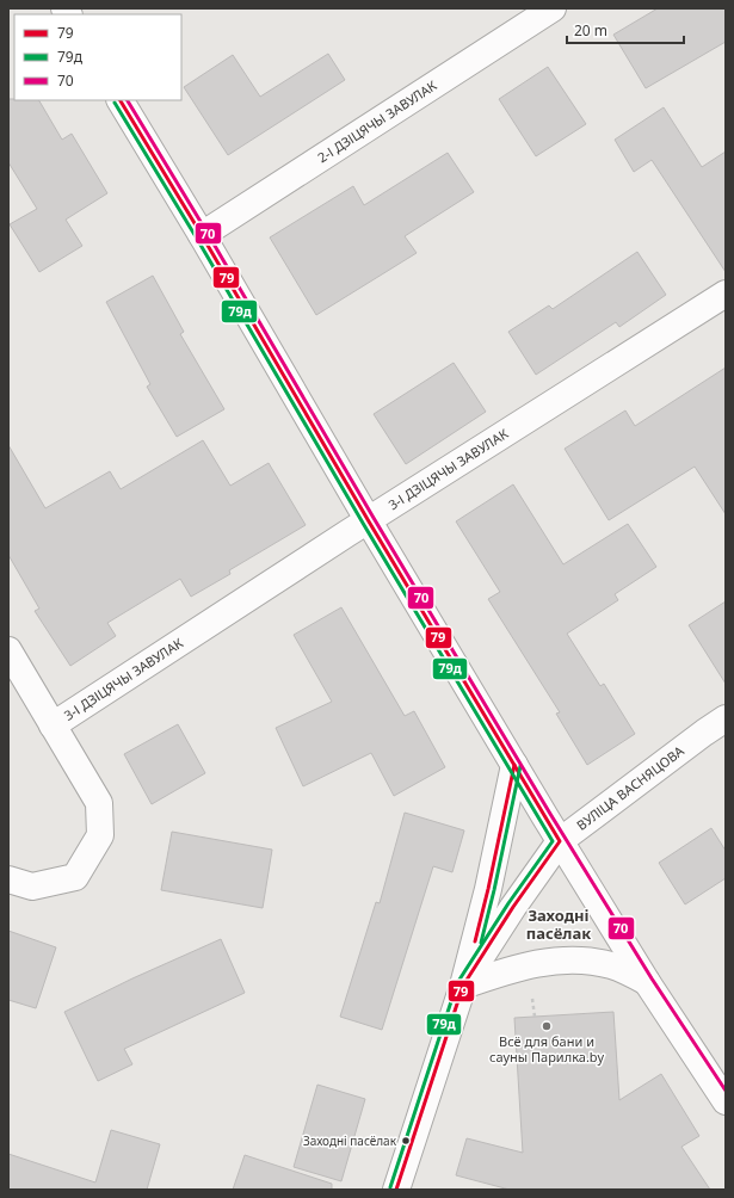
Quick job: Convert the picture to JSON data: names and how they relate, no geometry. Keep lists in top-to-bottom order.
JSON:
{
  "streets": {
    "street": ["2-І ДЗІЦЯЧЫ ЗАВУЛАК", "3-І ДЗІЦЯЧЫ ЗАВУЛАК", "ВУЛІЦА ВАСНЯЦОВА"]
  },
  "districts": ["Заходні пасёлак"],
  "places": ["Всё для бани и сауны Парилка.by", "Заходні пасёлак"],
  "lines": ["transit line 79", "transit line 70", "transit line 79д"],
  "legend": ["79", "79д", "70"],
  "scale_bar": "20 m"
}
